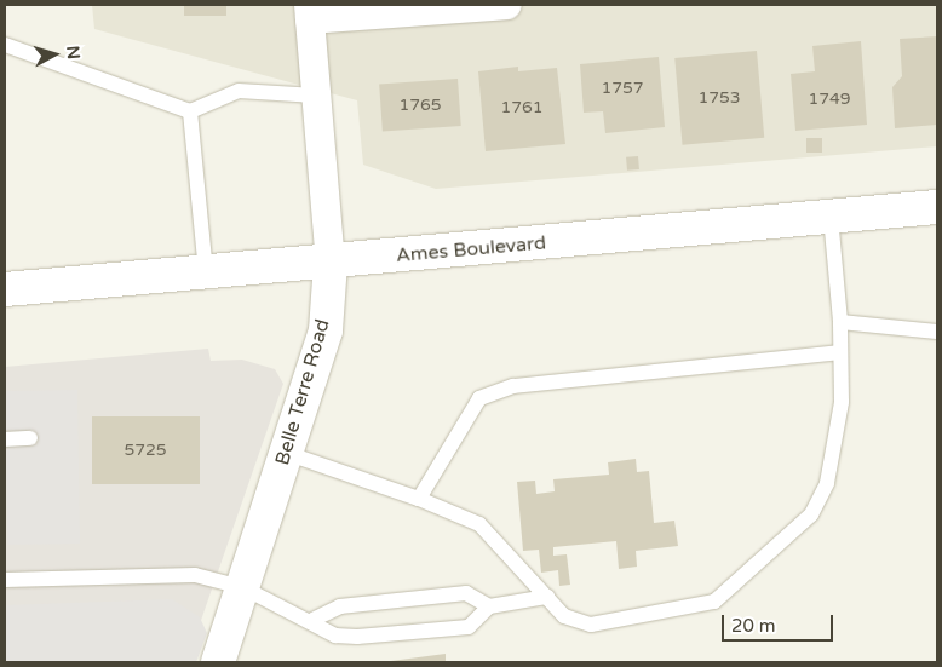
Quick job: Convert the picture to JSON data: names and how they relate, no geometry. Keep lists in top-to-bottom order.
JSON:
{
  "streets": {
    "street": ["Ames Boulevard", "Belle Terre Road"]
  },
  "crossings": [
    ["Ames Boulevard", "Belle Terre Road"]
  ],
  "house_numbers": [
    "1757",
    "1753",
    "1749",
    "1765",
    "1761",
    "5725"
  ],
  "scale_bar": "20 m",
  "north": "right"
}
